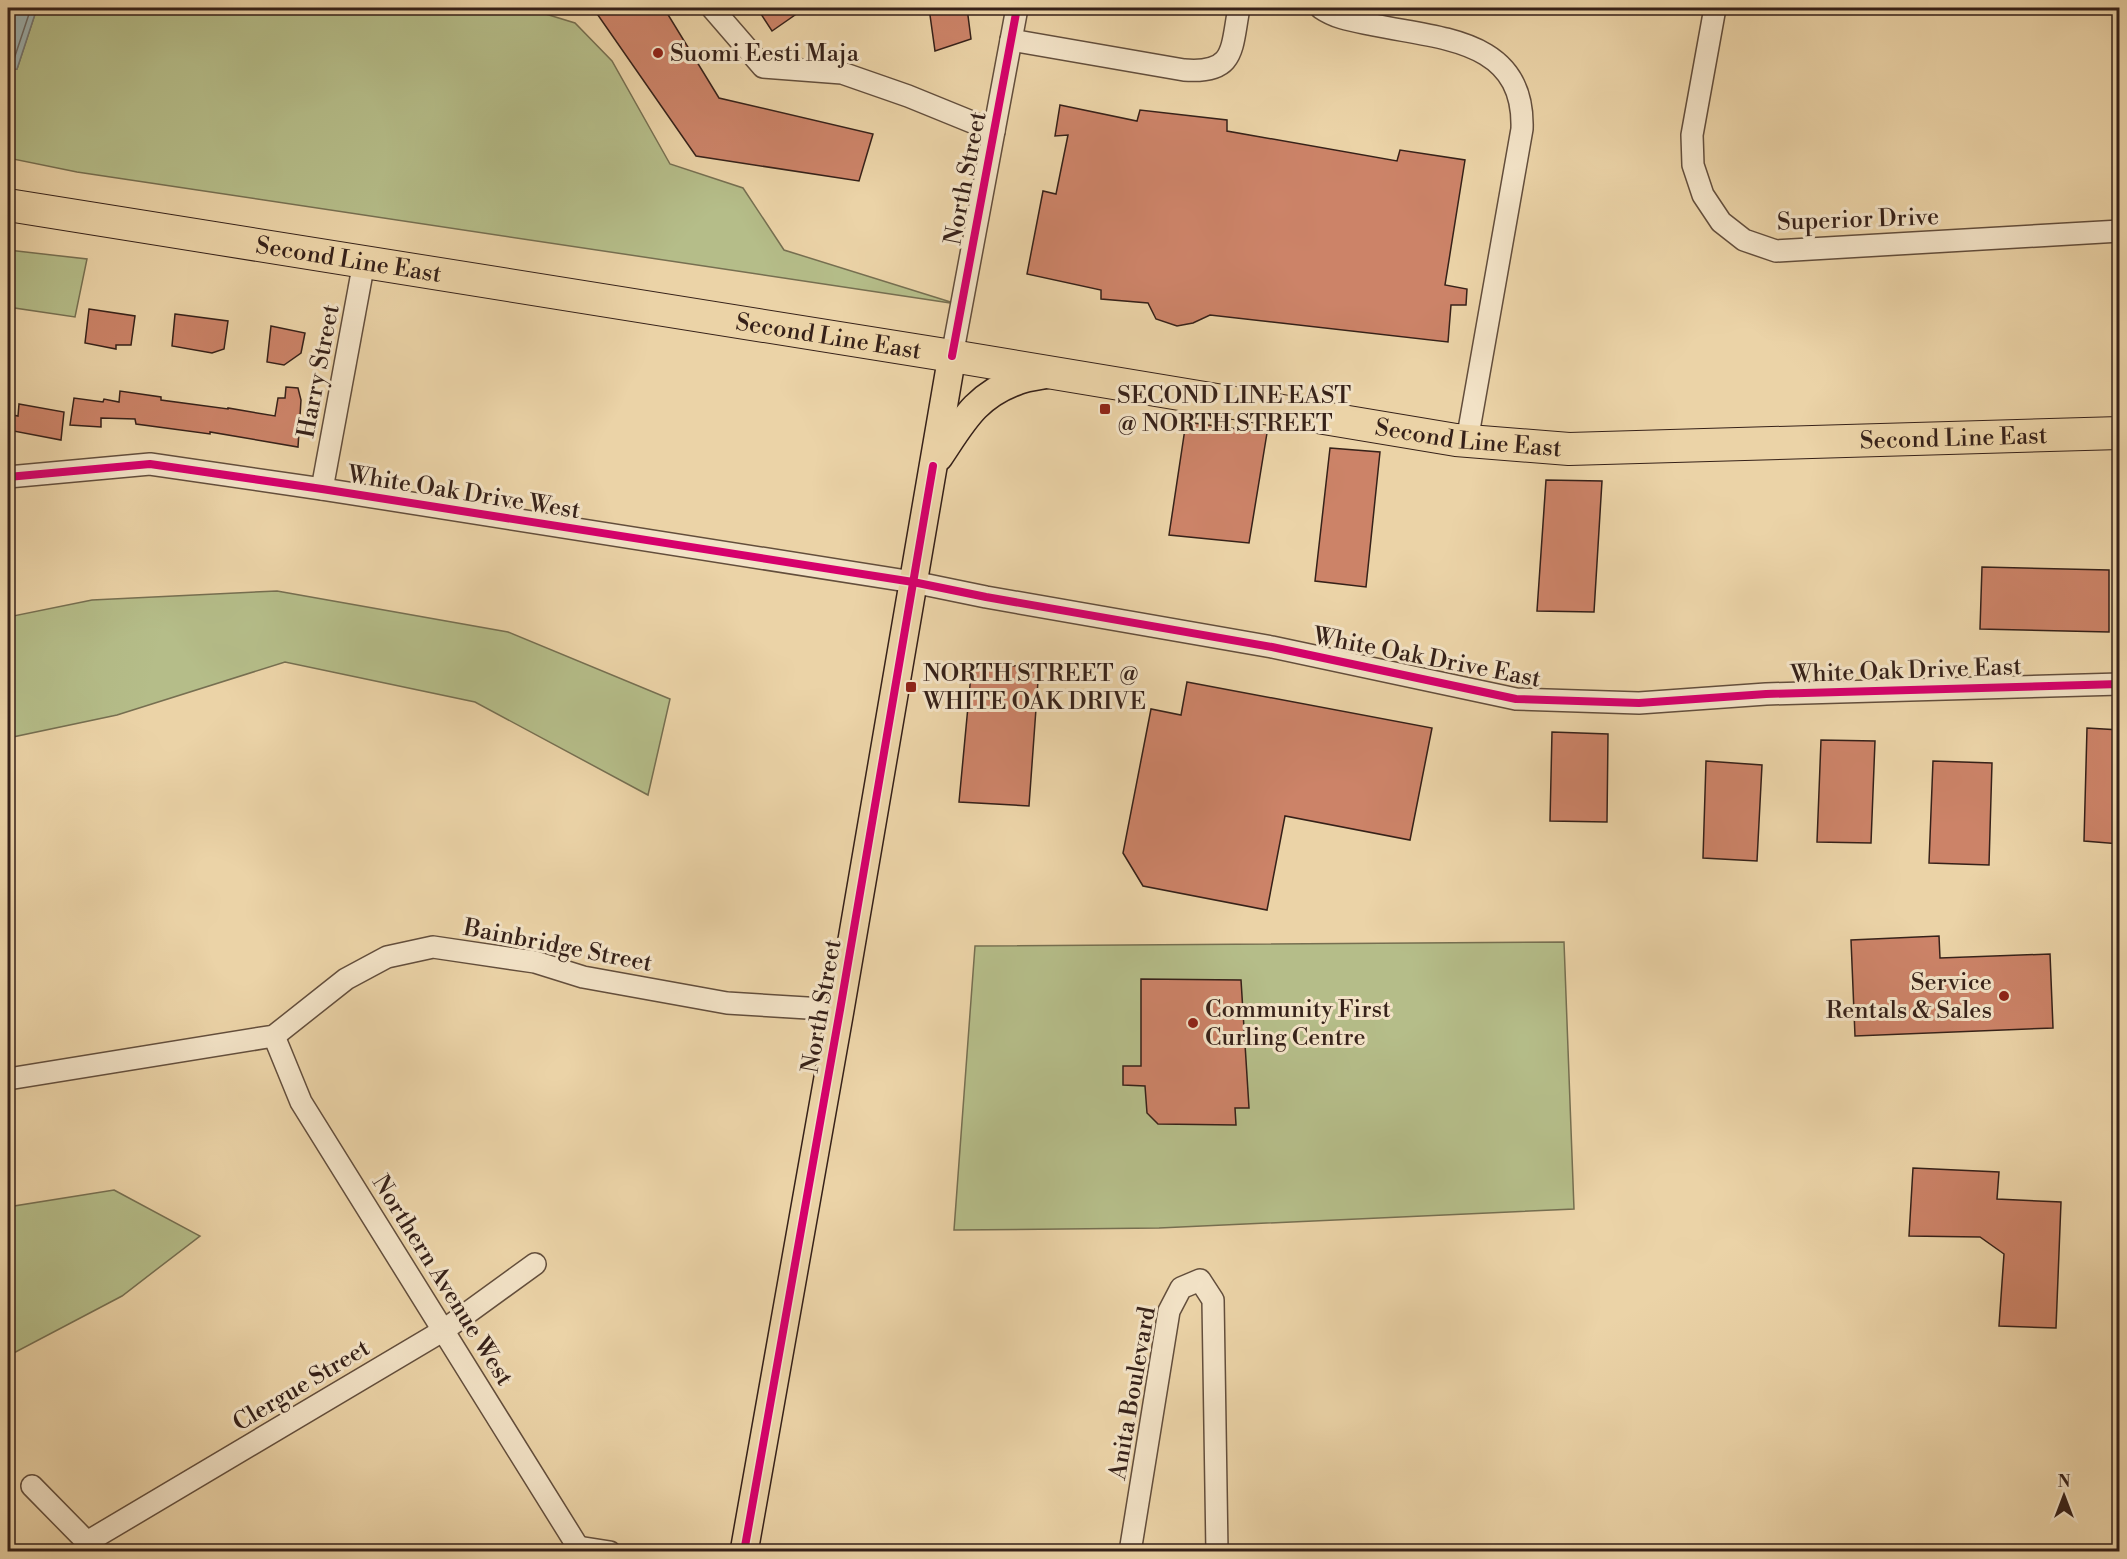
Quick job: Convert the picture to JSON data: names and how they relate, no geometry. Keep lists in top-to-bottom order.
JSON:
{
  "streets": {
    "highway": ["Second Line East"],
    "main road": ["North Street"],
    "street": [
      "Superior Drive",
      "Harry Street",
      "White Oak Drive West",
      "White Oak Drive East",
      "Bainbridge Street",
      "Northern Avenue West",
      "Clergue Street",
      "Anita Boulevard"
    ]
  },
  "crossings": [
    ["North Street", "Second Line East"],
    ["North Street", "White Oak Drive West"],
    ["North Street", "White Oak Drive East"],
    ["North Street", "Bainbridge Street"],
    ["Second Line East", "Harry Street"],
    ["Harry Street", "White Oak Drive West"],
    ["White Oak Drive West", "White Oak Drive East"],
    ["Bainbridge Street", "Northern Avenue West"],
    ["Northern Avenue West", "Clergue Street"]
  ],
  "places": {
    "other": ["Suomi Eesti Maja", "Service Rentals & Sales", "Community First Curling Centre"],
    "transit": ["SECOND LINE EAST @ NORTH STREET", "NORTH STREET @ WHITE OAK DRIVE"]
  },
  "north": "top"
}
